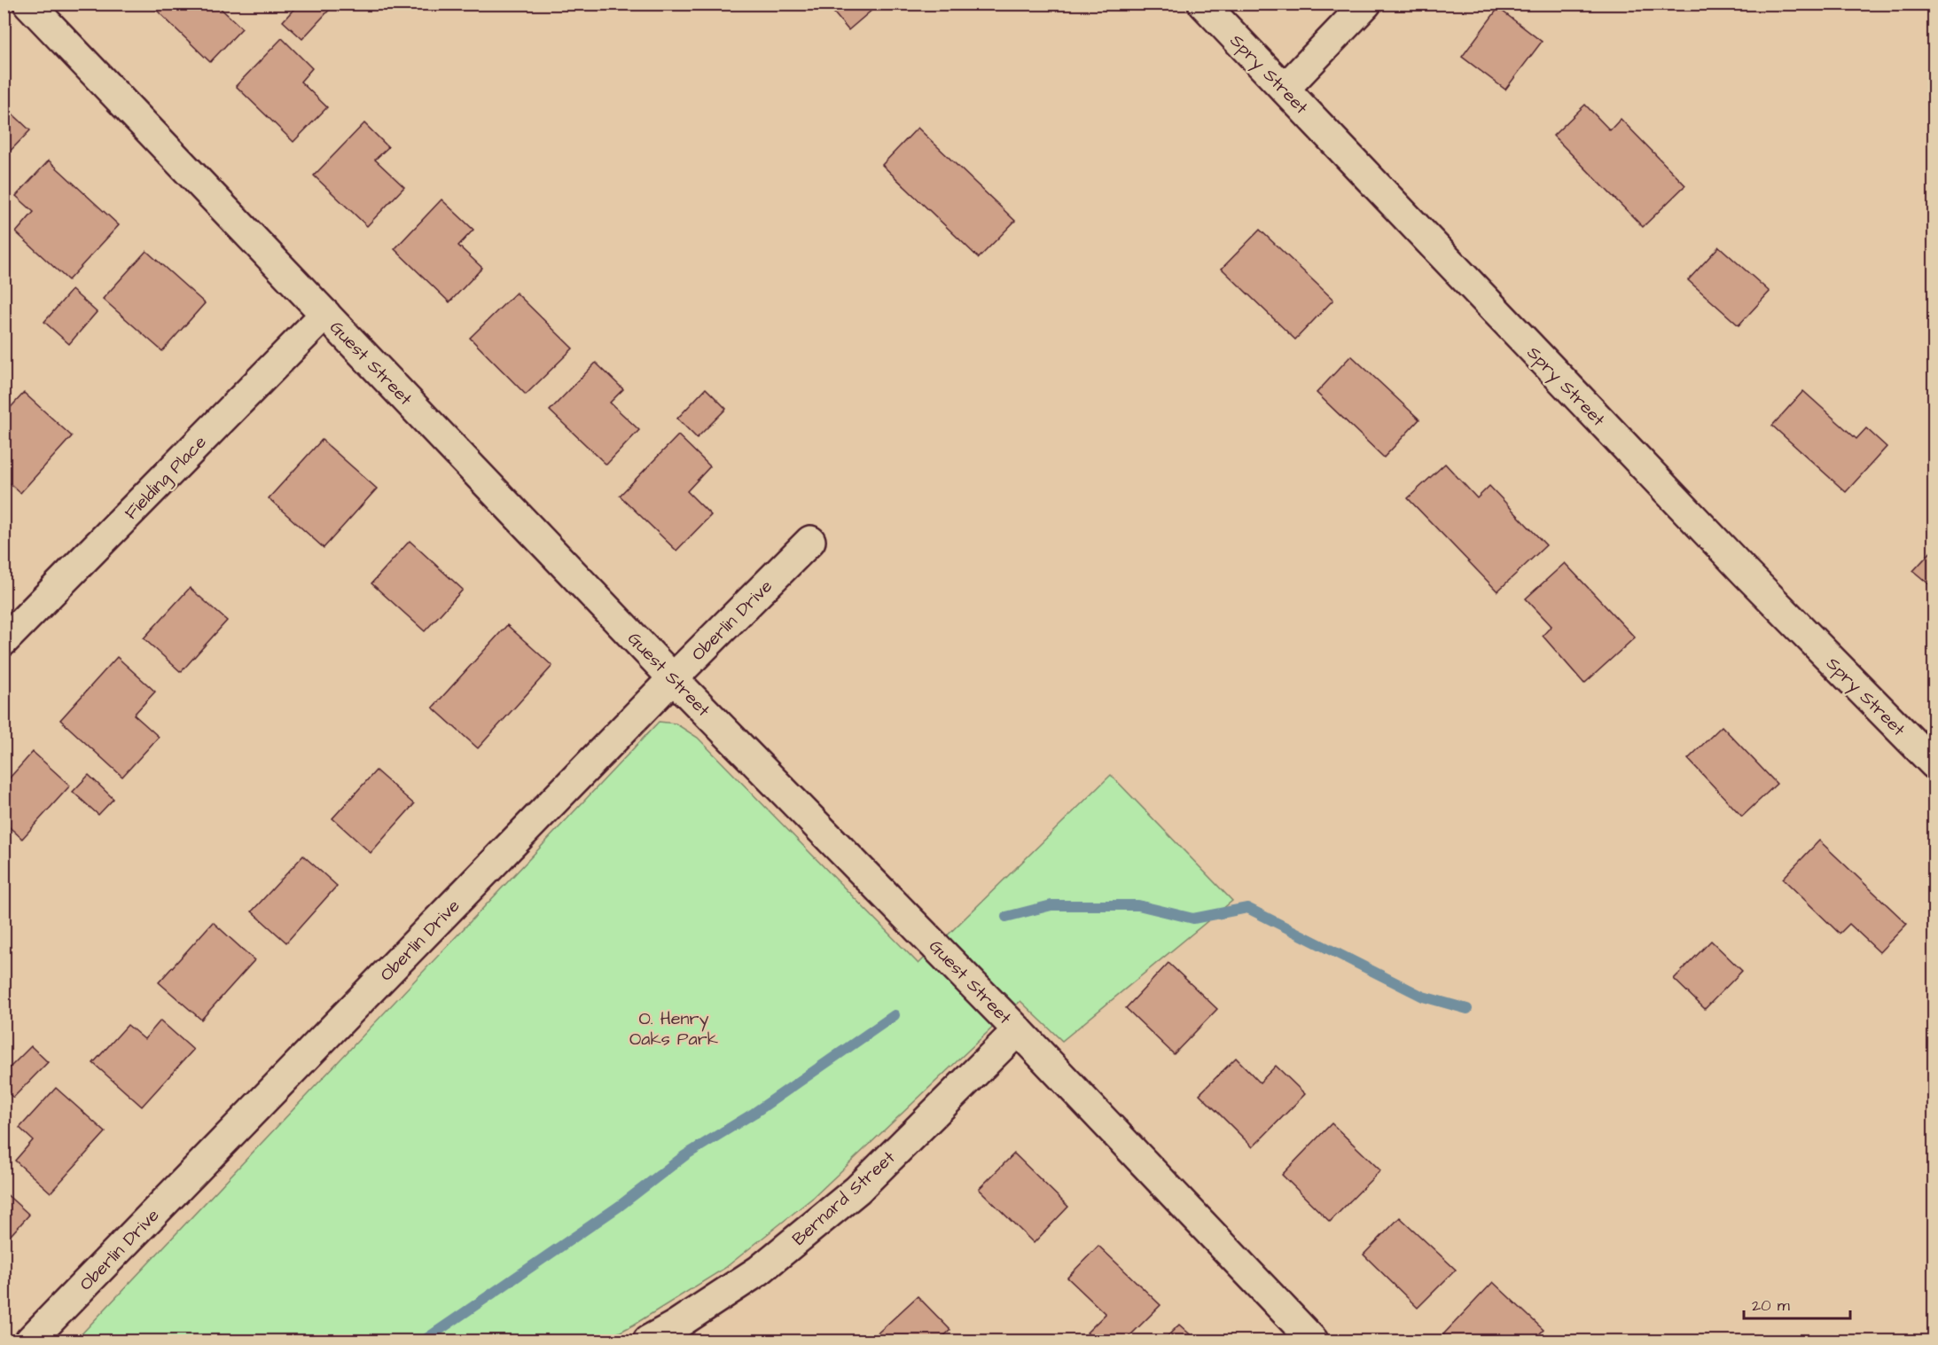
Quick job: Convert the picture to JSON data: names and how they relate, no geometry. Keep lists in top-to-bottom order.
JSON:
{
  "streets": {
    "street": [
      "Spry Street",
      "Guest Street",
      "Fielding Place",
      "Oberlin Drive",
      "Bernard Street"
    ]
  },
  "crossings": [
    ["Guest Street", "Fielding Place"],
    ["Guest Street", "Oberlin Drive"],
    ["Guest Street", "Bernard Street"]
  ],
  "parks": ["O. Henry Oaks Park"],
  "scale_bar": "20 m"
}
